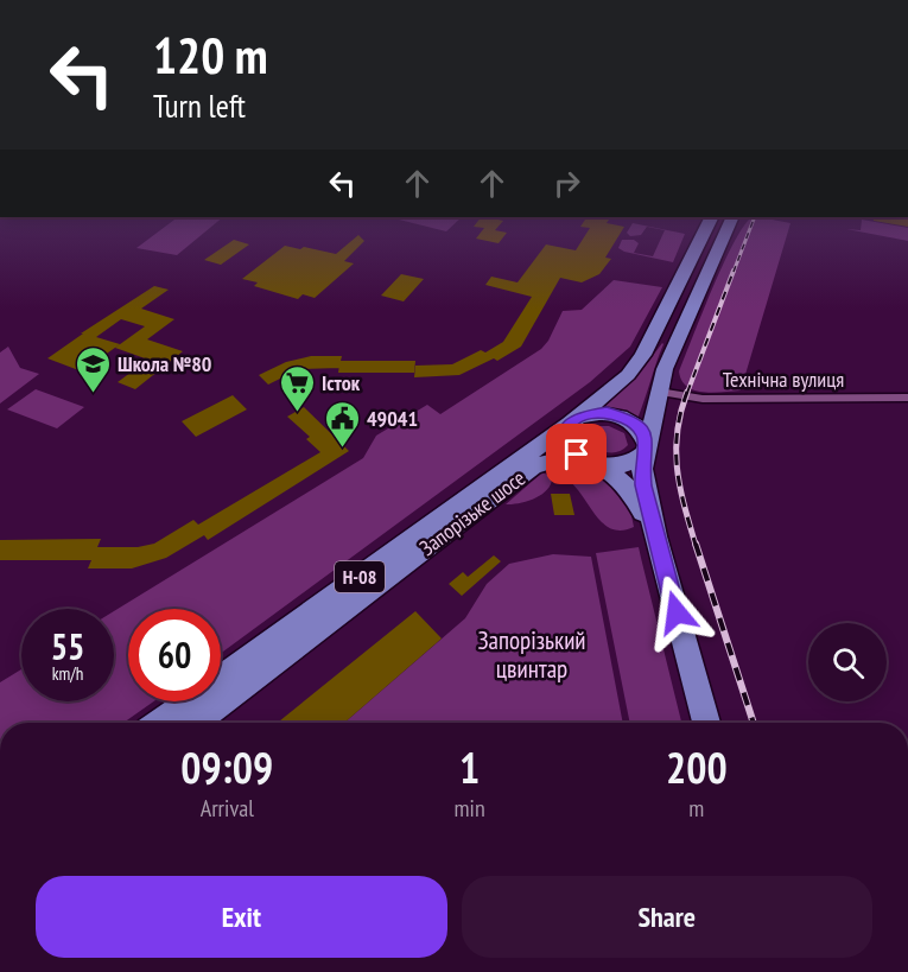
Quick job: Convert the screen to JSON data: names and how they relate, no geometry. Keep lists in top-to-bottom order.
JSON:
{
  "streets": {
    "main road": ["Запорізьке шосе", "Н-08"],
    "street": ["Технічна вулиця"]
  },
  "parks": ["Запорізький цвинтар"],
  "places": {
    "school or university": ["Школа №80"],
    "supermarket": ["Істок"],
    "public building": ["49041"]
  },
  "page": {
    "turn": ["120 m", "Turn left"],
    "speed": "55 km/h",
    "limit": "60",
    "eta": [
      "09:09",
      "Arrival",
      "1",
      "min",
      "200",
      "m"
    ],
    "buttons": ["Exit", "Share"]
  }
}
